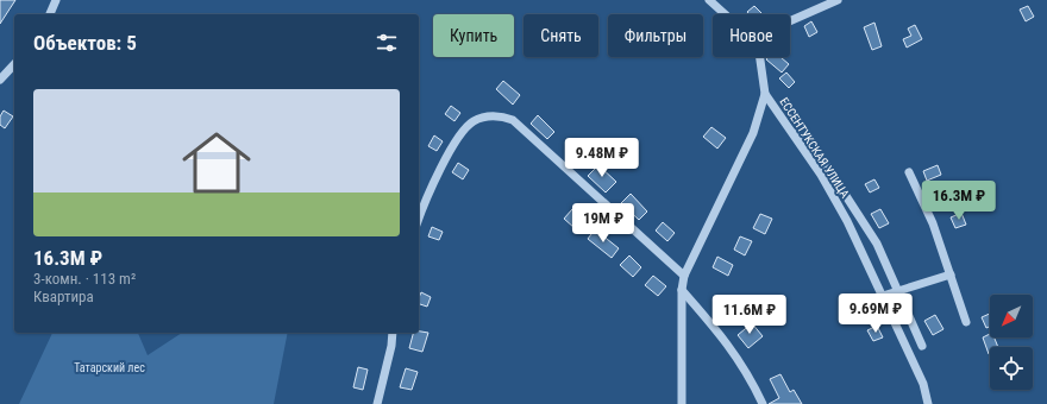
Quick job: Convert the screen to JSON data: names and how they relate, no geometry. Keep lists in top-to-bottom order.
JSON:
{
  "streets": {
    "street": ["ЕССЕНТУКСКАЯ УЛИЦА"]
  },
  "parks": ["Татарский лес"],
  "north": "bottom left",
  "page": {
    "chip": [
      "Купить",
      "Снять",
      "Фильтры",
      "Новое"
    ],
    "heading": "Объектов: 5",
    "list": [
      {
        "name": "16.3M ₽",
        "note": "3-комн. · 113 m² · Квартира"
      }
    ],
    "price": [
      "9.48M ₽",
      "16.3M ₽",
      "19M ₽",
      "9.69M ₽",
      "11.6M ₽"
    ]
  }
}
